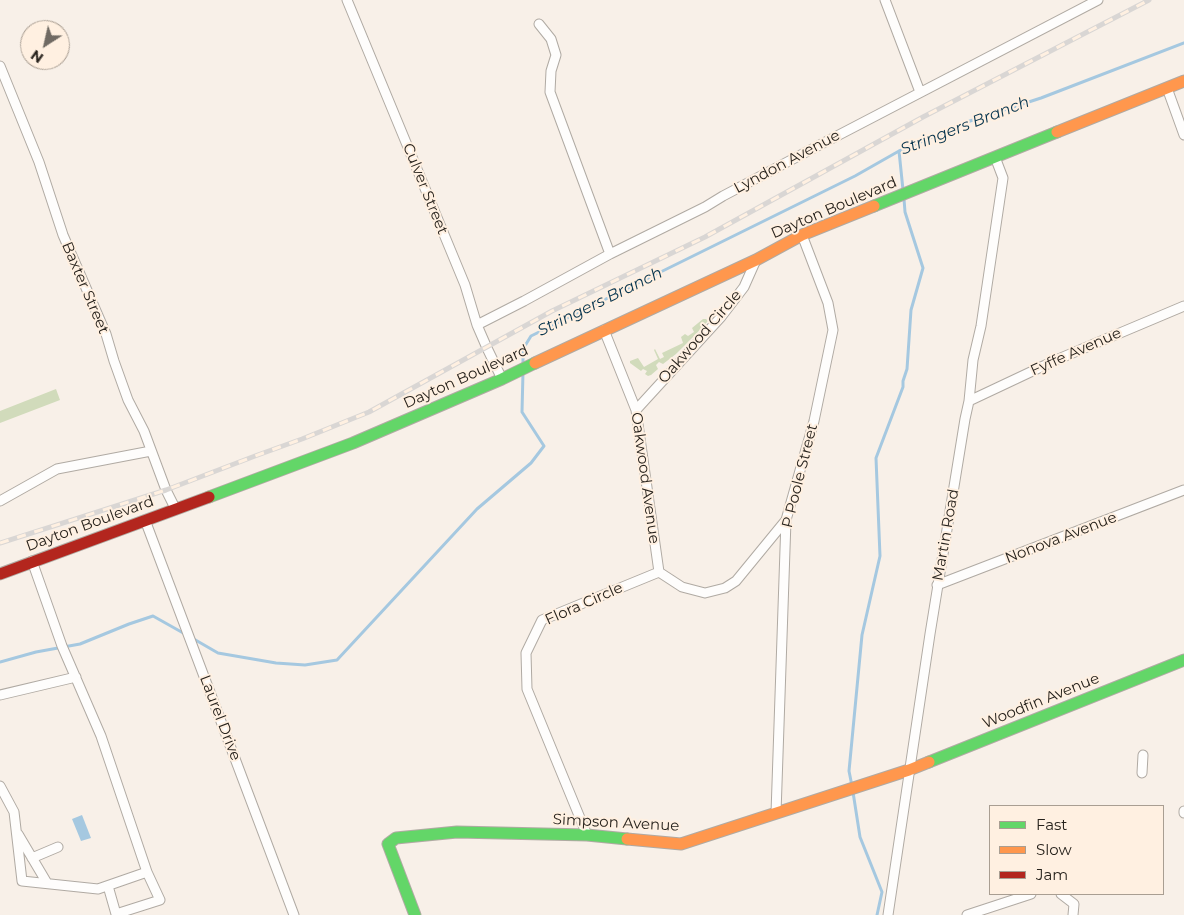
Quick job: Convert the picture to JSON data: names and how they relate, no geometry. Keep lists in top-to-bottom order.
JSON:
{
  "streets": {
    "main road": ["Dayton Boulevard", "Woodfin Avenue", "Simpson Avenue"],
    "street": [
      "Lyndon Avenue",
      "Culver Street",
      "Baxter Street",
      "Oakwood Circle",
      "Fyffe Avenue",
      "P Poole Street",
      "Oakwood Avenue",
      "Martin Road",
      "Nonova Avenue",
      "Flora Circle",
      "Laurel Drive"
    ]
  },
  "crossings": [
    ["Lyndon Avenue", "Culver Street"],
    ["Culver Street", "Dayton Boulevard"],
    ["Dayton Boulevard", "Baxter Street"],
    ["Dayton Boulevard", "Oakwood Circle"],
    ["Dayton Boulevard", "P Poole Street"],
    ["Dayton Boulevard", "Oakwood Avenue"],
    ["Dayton Boulevard", "Martin Road"],
    ["Dayton Boulevard", "Laurel Drive"],
    ["Oakwood Circle", "Oakwood Avenue"],
    ["Fyffe Avenue", "Martin Road"],
    ["P Poole Street", "Simpson Avenue"],
    ["Oakwood Avenue", "Flora Circle"],
    ["Martin Road", "Nonova Avenue"],
    ["Martin Road", "Woodfin Avenue"],
    ["Martin Road", "Simpson Avenue"],
    ["Flora Circle", "Simpson Avenue"],
    ["Woodfin Avenue", "Simpson Avenue"]
  ],
  "water": ["Stringers Branch"],
  "legend": ["Fast", "Slow", "Jam"],
  "north": "bottom left"
}
